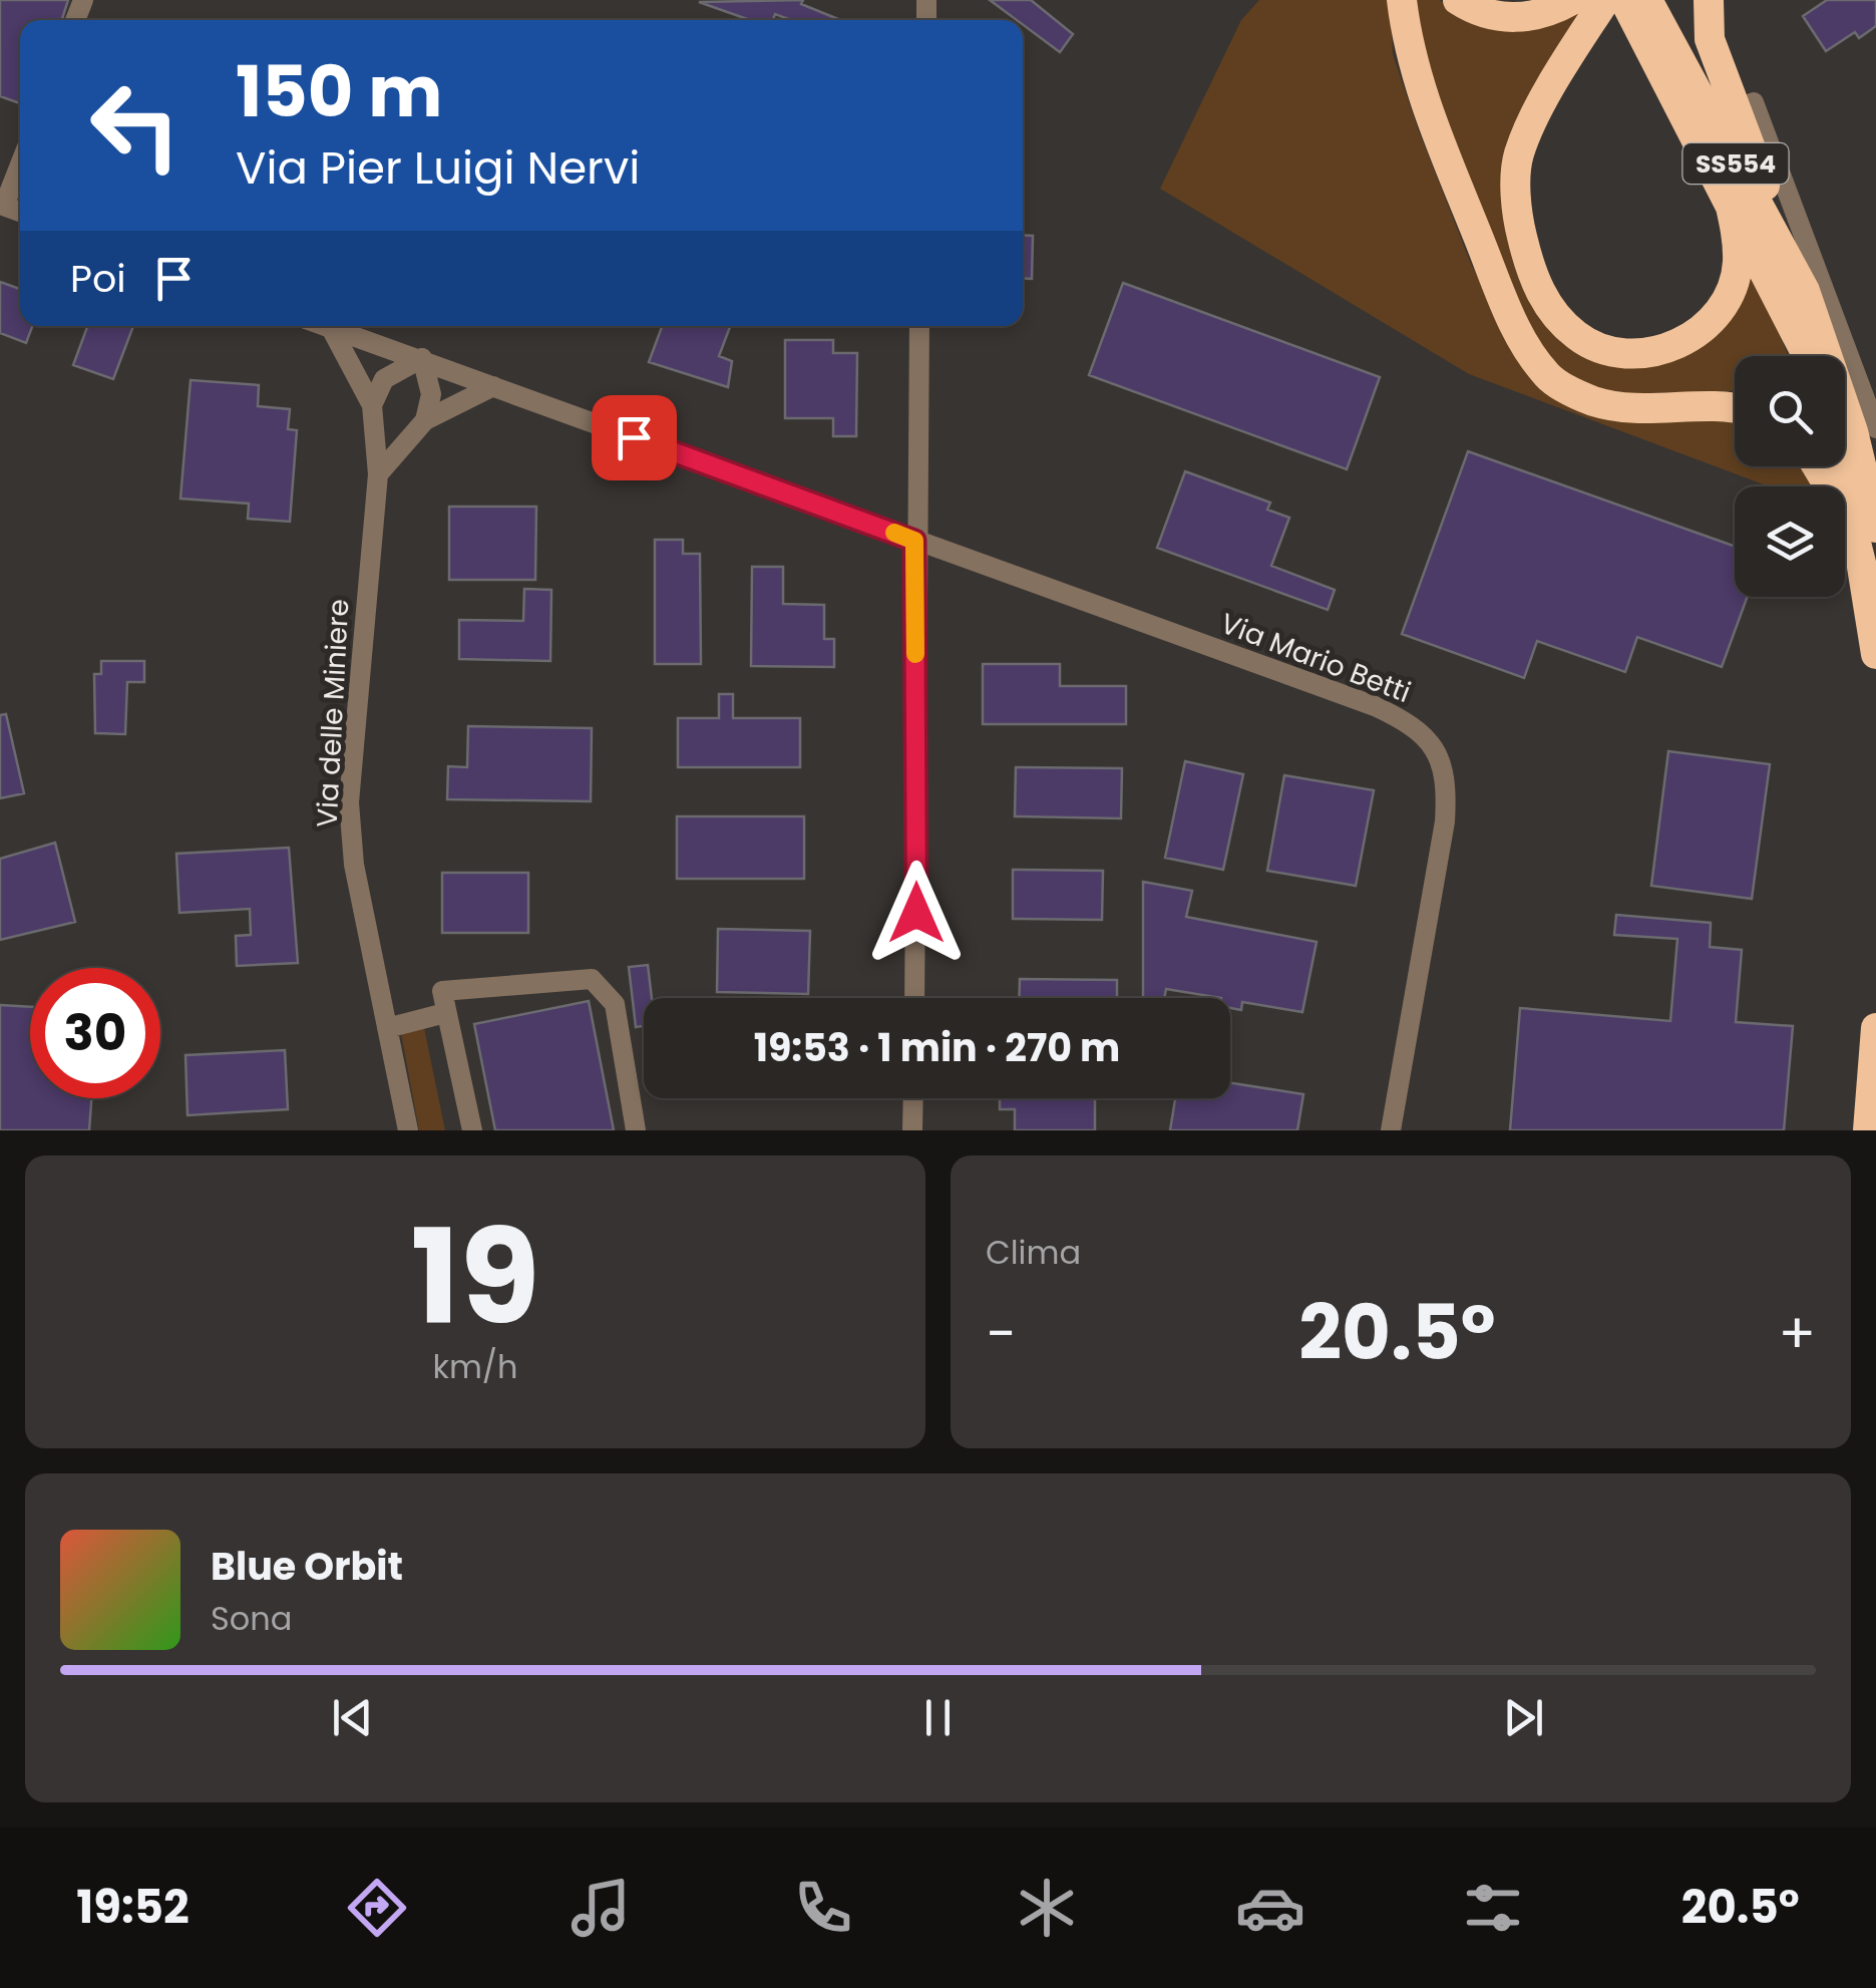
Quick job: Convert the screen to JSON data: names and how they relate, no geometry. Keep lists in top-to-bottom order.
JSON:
{
  "streets": {
    "highway": ["SS554"],
    "street": ["Via Mario Betti", "Via delle Miniere"]
  },
  "crossings": [
    ["Via Mario Betti", "Via delle Miniere"]
  ],
  "page": {
    "turn": ["150 m", "Via Pier Luigi Nervi"],
    "then": "Poi",
    "limit": "30",
    "trip": "19:53 · 1 min · 270 m",
    "tile": [
      ["19", "km/h"],
      "Clima"
    ],
    "heat": ["−", "20.5°", "+"],
    "song": ["Blue Orbit", "Sona"],
    "tabs": ["19:52", "20.5°"]
  }
}
